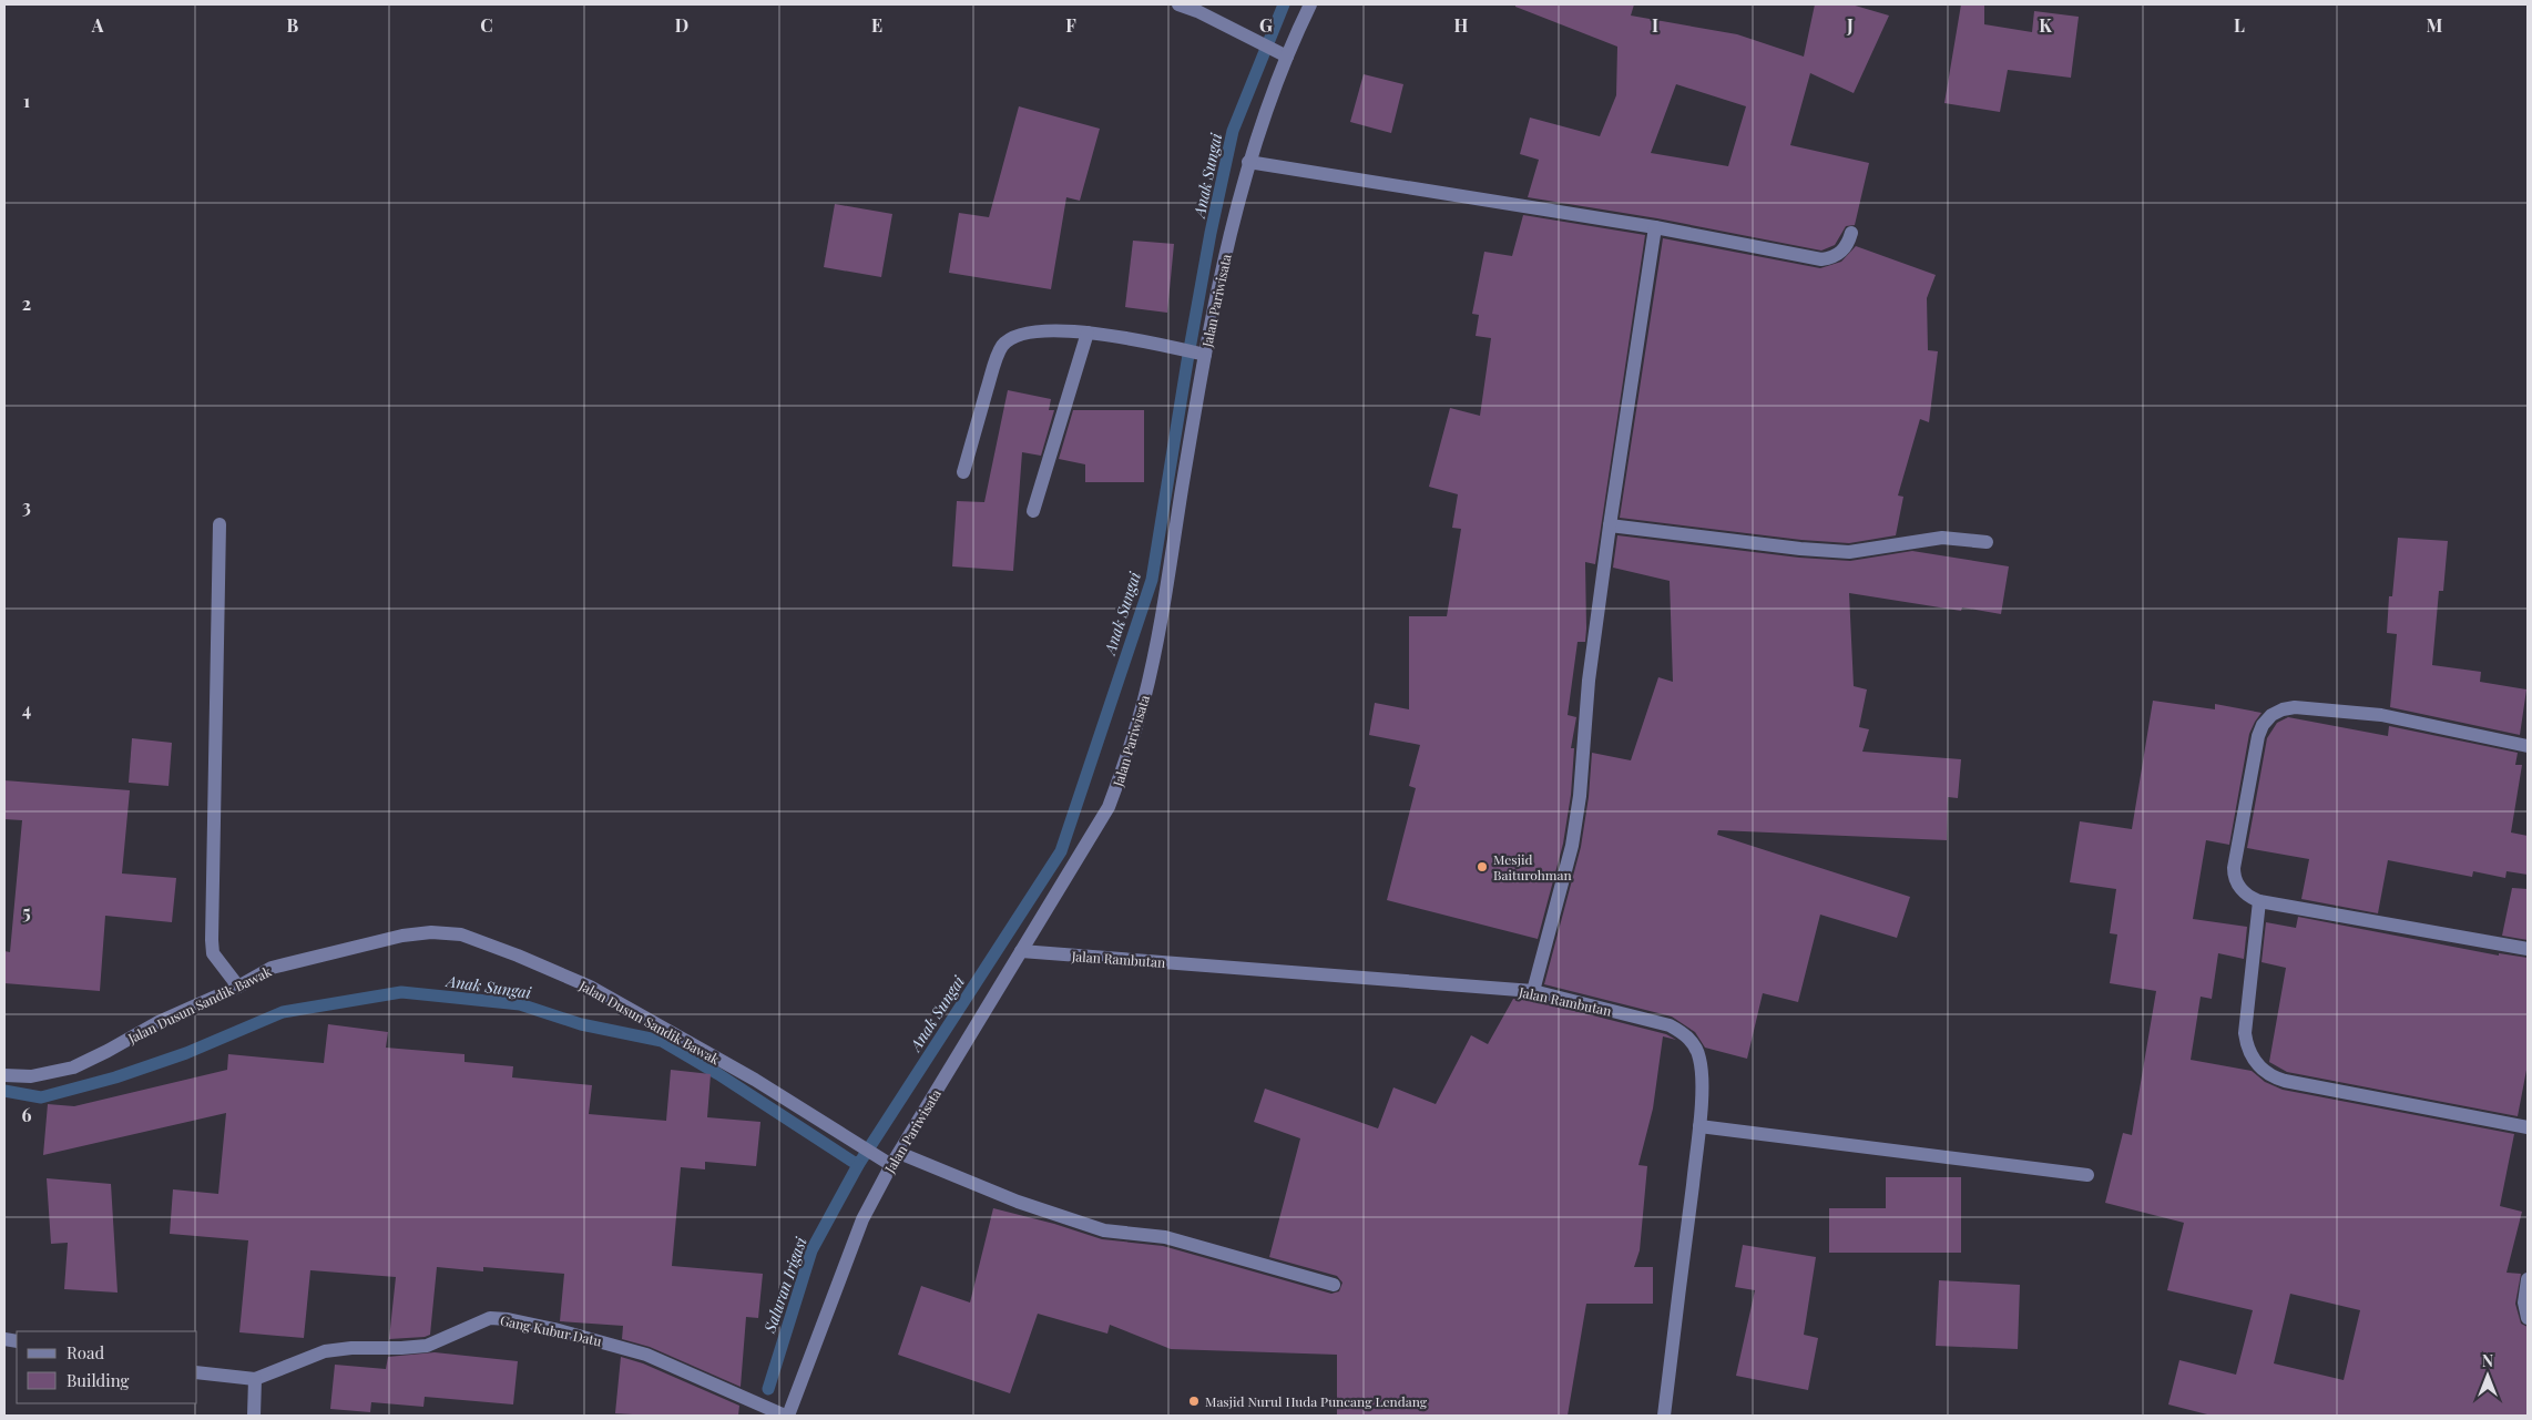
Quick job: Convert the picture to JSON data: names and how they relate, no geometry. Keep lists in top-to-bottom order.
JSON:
{
  "streets": {
    "street": [
      "Jalan Pariwisata",
      "Jalan Rambutan",
      "Jalan Dusun Sandik Bawak",
      "Gang Kubur Datu"
    ]
  },
  "crossings": [
    ["Jalan Pariwisata", "Jalan Rambutan"],
    ["Jalan Pariwisata", "Jalan Dusun Sandik Bawak"],
    ["Jalan Pariwisata", "Gang Kubur Datu"]
  ],
  "water": ["Anak Sungai", "Saluran Irigasi"],
  "places": ["Mesjid Baiturohman", "Masjid Nurul Huda Puncang Lendang"],
  "legend": ["Road", "Building"],
  "north": "top",
  "grid": {
    "columns": [
      "A",
      "B",
      "C",
      "D",
      "E",
      "F",
      "G",
      "H",
      "I",
      "J",
      "K",
      "L",
      "M"
    ],
    "rows": [
      "1",
      "2",
      "3",
      "4",
      "5",
      "6"
    ]
  }
}
